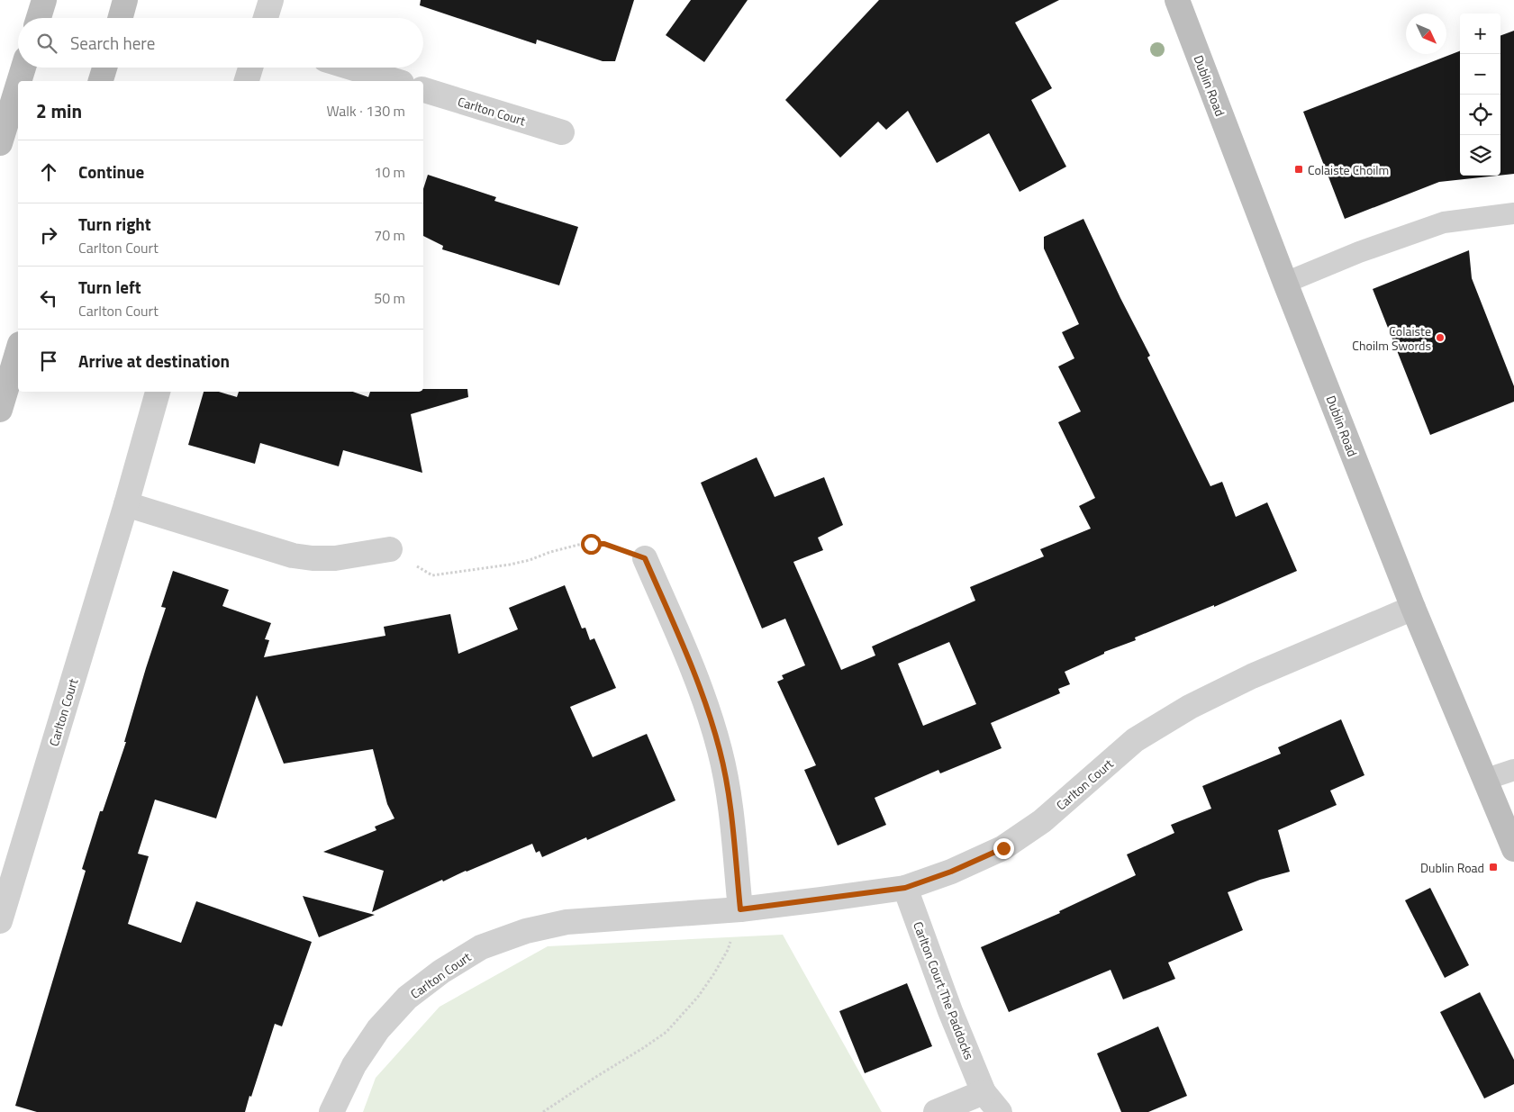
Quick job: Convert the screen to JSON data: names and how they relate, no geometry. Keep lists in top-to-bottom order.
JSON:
{
  "streets": {
    "main road": ["Dublin Road"],
    "street": ["Carlton Court", "Carlton Court The Paddocks"]
  },
  "crossings": [
    ["Dublin Road", "Carlton Court"],
    ["Carlton Court", "Carlton Court The Paddocks"]
  ],
  "places": {
    "transit": ["Colaiste Choilm", "Dublin Road"],
    "other": ["Colaiste Choilm Swords"]
  },
  "north": "bottom right",
  "page": {
    "map_buttons": ["+", "−"],
    "search": "Search here",
    "heading": ["2 min", "Walk · 130 m"],
    "list": [
      ["Continue", "10 m"],
      ["Turn right", "Carlton Court", "70 m"],
      ["Turn left", "Carlton Court", "50 m"],
      "Arrive at destination"
    ]
  }
}
